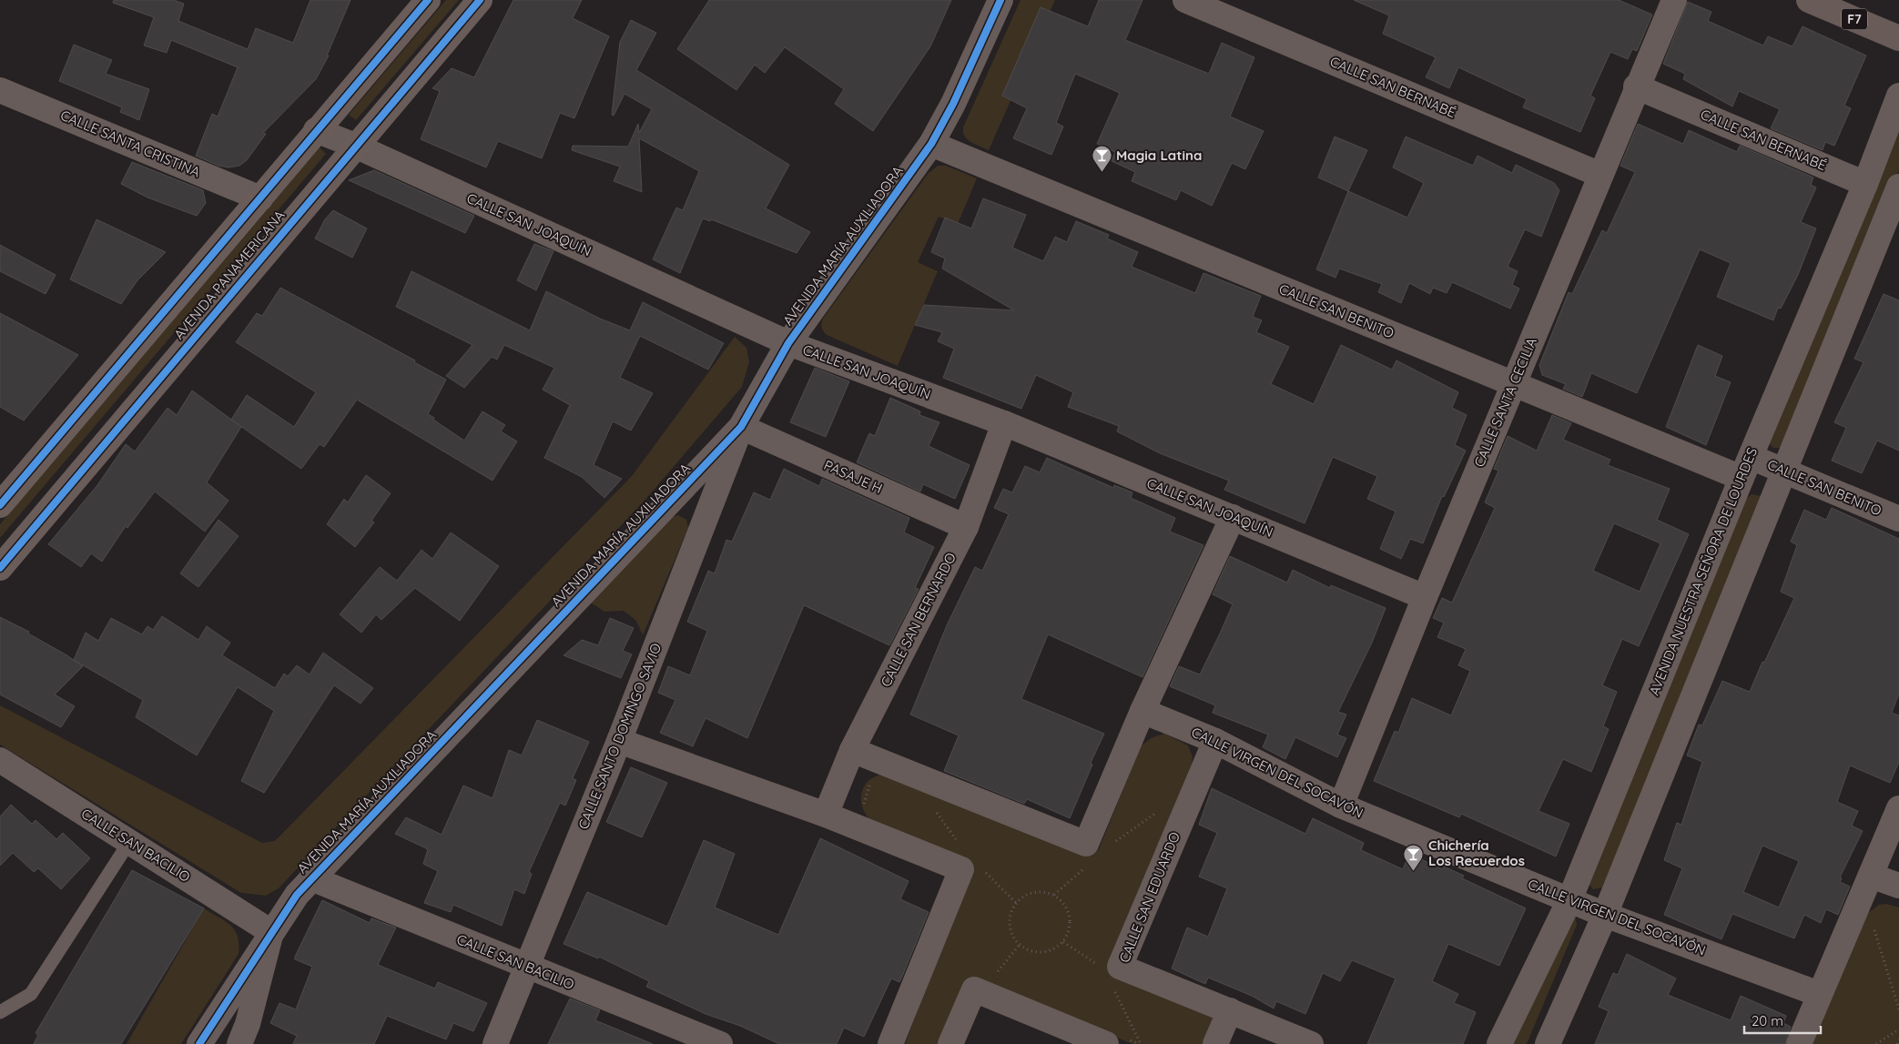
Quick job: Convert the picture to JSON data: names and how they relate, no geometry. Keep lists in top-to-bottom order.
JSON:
{
  "streets": {
    "highway": ["F7"],
    "main road": ["AVENIDA PANAMERICANA"],
    "street": [
      "CALLE SAN BERNABÉ",
      "CALLE SANTA CRISTINA",
      "CALLE SAN JOAQUÍN",
      "AVENIDA MARÍA AUXILIADORA",
      "CALLE SAN BENITO",
      "CALLE SANTA CECILIA",
      "PASAJE H",
      "AVENIDA NUESTRA SEÑORA DE LOURDES",
      "CALLE SAN BERNARDO",
      "CALLE SANTO DOMINGO SAVIO",
      "CALLE VIRGEN DEL SOCAVÓN",
      "CALLE SAN BACILIO",
      "CALLE SAN EDUARDO"
    ]
  },
  "crossings": [
    ["CALLE SAN BERNABÉ", "CALLE SANTA CECILIA"],
    ["CALLE SAN BERNABÉ", "AVENIDA NUESTRA SEÑORA DE LOURDES"],
    ["CALLE SANTA CRISTINA", "AVENIDA PANAMERICANA"],
    ["CALLE SAN JOAQUÍN", "AVENIDA MARÍA AUXILIADORA"],
    ["CALLE SAN JOAQUÍN", "AVENIDA PANAMERICANA"],
    ["CALLE SAN JOAQUÍN", "CALLE SANTA CECILIA"],
    ["CALLE SAN JOAQUÍN", "CALLE SAN BERNARDO"],
    ["AVENIDA MARÍA AUXILIADORA", "CALLE SAN BENITO"],
    ["AVENIDA MARÍA AUXILIADORA", "PASAJE H"],
    ["AVENIDA MARÍA AUXILIADORA", "CALLE SANTO DOMINGO SAVIO"],
    ["AVENIDA MARÍA AUXILIADORA", "CALLE SAN BACILIO"],
    ["CALLE SAN BENITO", "CALLE SANTA CECILIA"],
    ["CALLE SAN BENITO", "AVENIDA NUESTRA SEÑORA DE LOURDES"],
    ["CALLE SANTA CECILIA", "CALLE VIRGEN DEL SOCAVÓN"],
    ["PASAJE H", "CALLE SAN BERNARDO"],
    ["PASAJE H", "CALLE SANTO DOMINGO SAVIO"],
    ["AVENIDA NUESTRA SEÑORA DE LOURDES", "CALLE VIRGEN DEL SOCAVÓN"],
    ["CALLE SANTO DOMINGO SAVIO", "CALLE SAN BACILIO"],
    ["CALLE VIRGEN DEL SOCAVÓN", "CALLE SAN EDUARDO"]
  ],
  "places": {
    "bar": ["Magia Latina", "Chichería Los Recuerdos"]
  },
  "scale_bar": "20 m"
}
